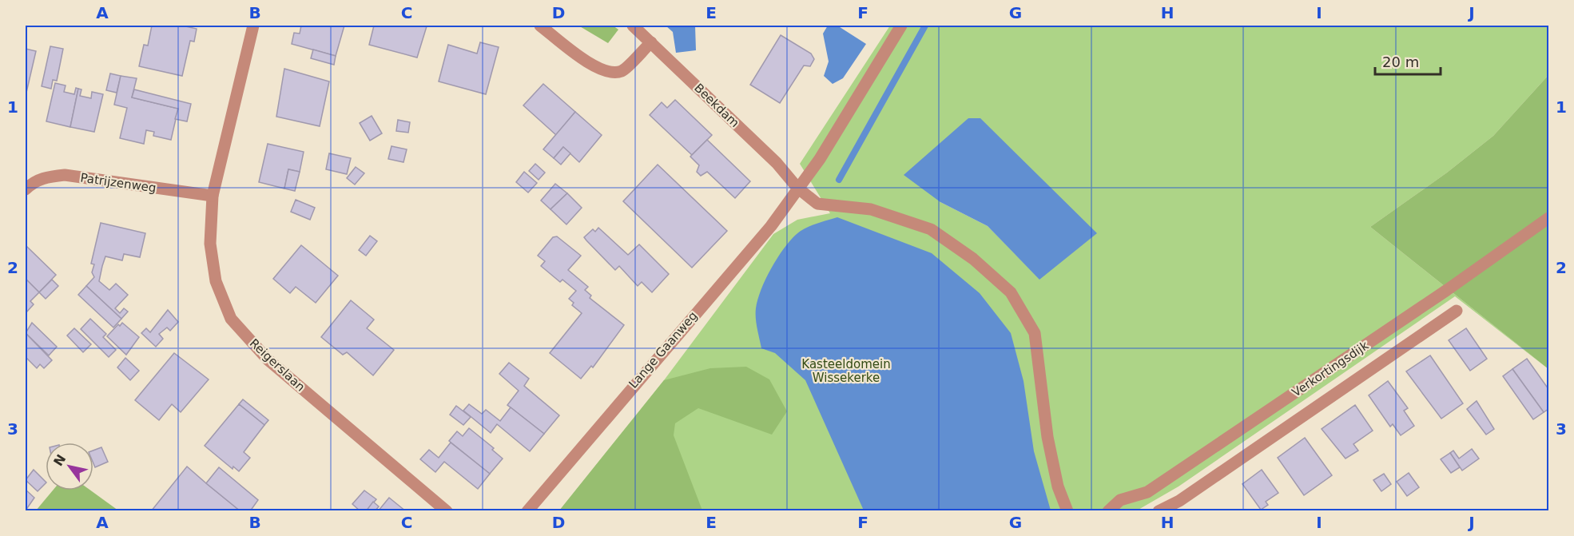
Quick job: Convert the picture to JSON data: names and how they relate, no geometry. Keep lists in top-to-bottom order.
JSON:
{
  "streets": {
    "street": [
      "Beekdam",
      "Patrijzenweg",
      "Lange Gaanweg",
      "Reigerslaan",
      "Verkortingsdijk"
    ]
  },
  "crossings": [
    ["Beekdam", "Lange Gaanweg"],
    ["Patrijzenweg", "Reigerslaan"]
  ],
  "parks": ["Kasteeldomein Wissekerke"],
  "scale_bar": "20 m",
  "north": "top left",
  "grid": {
    "columns": [
      "A",
      "B",
      "C",
      "D",
      "E",
      "F",
      "G",
      "H",
      "I",
      "J"
    ],
    "rows": ["1", "2", "3"]
  }
}
